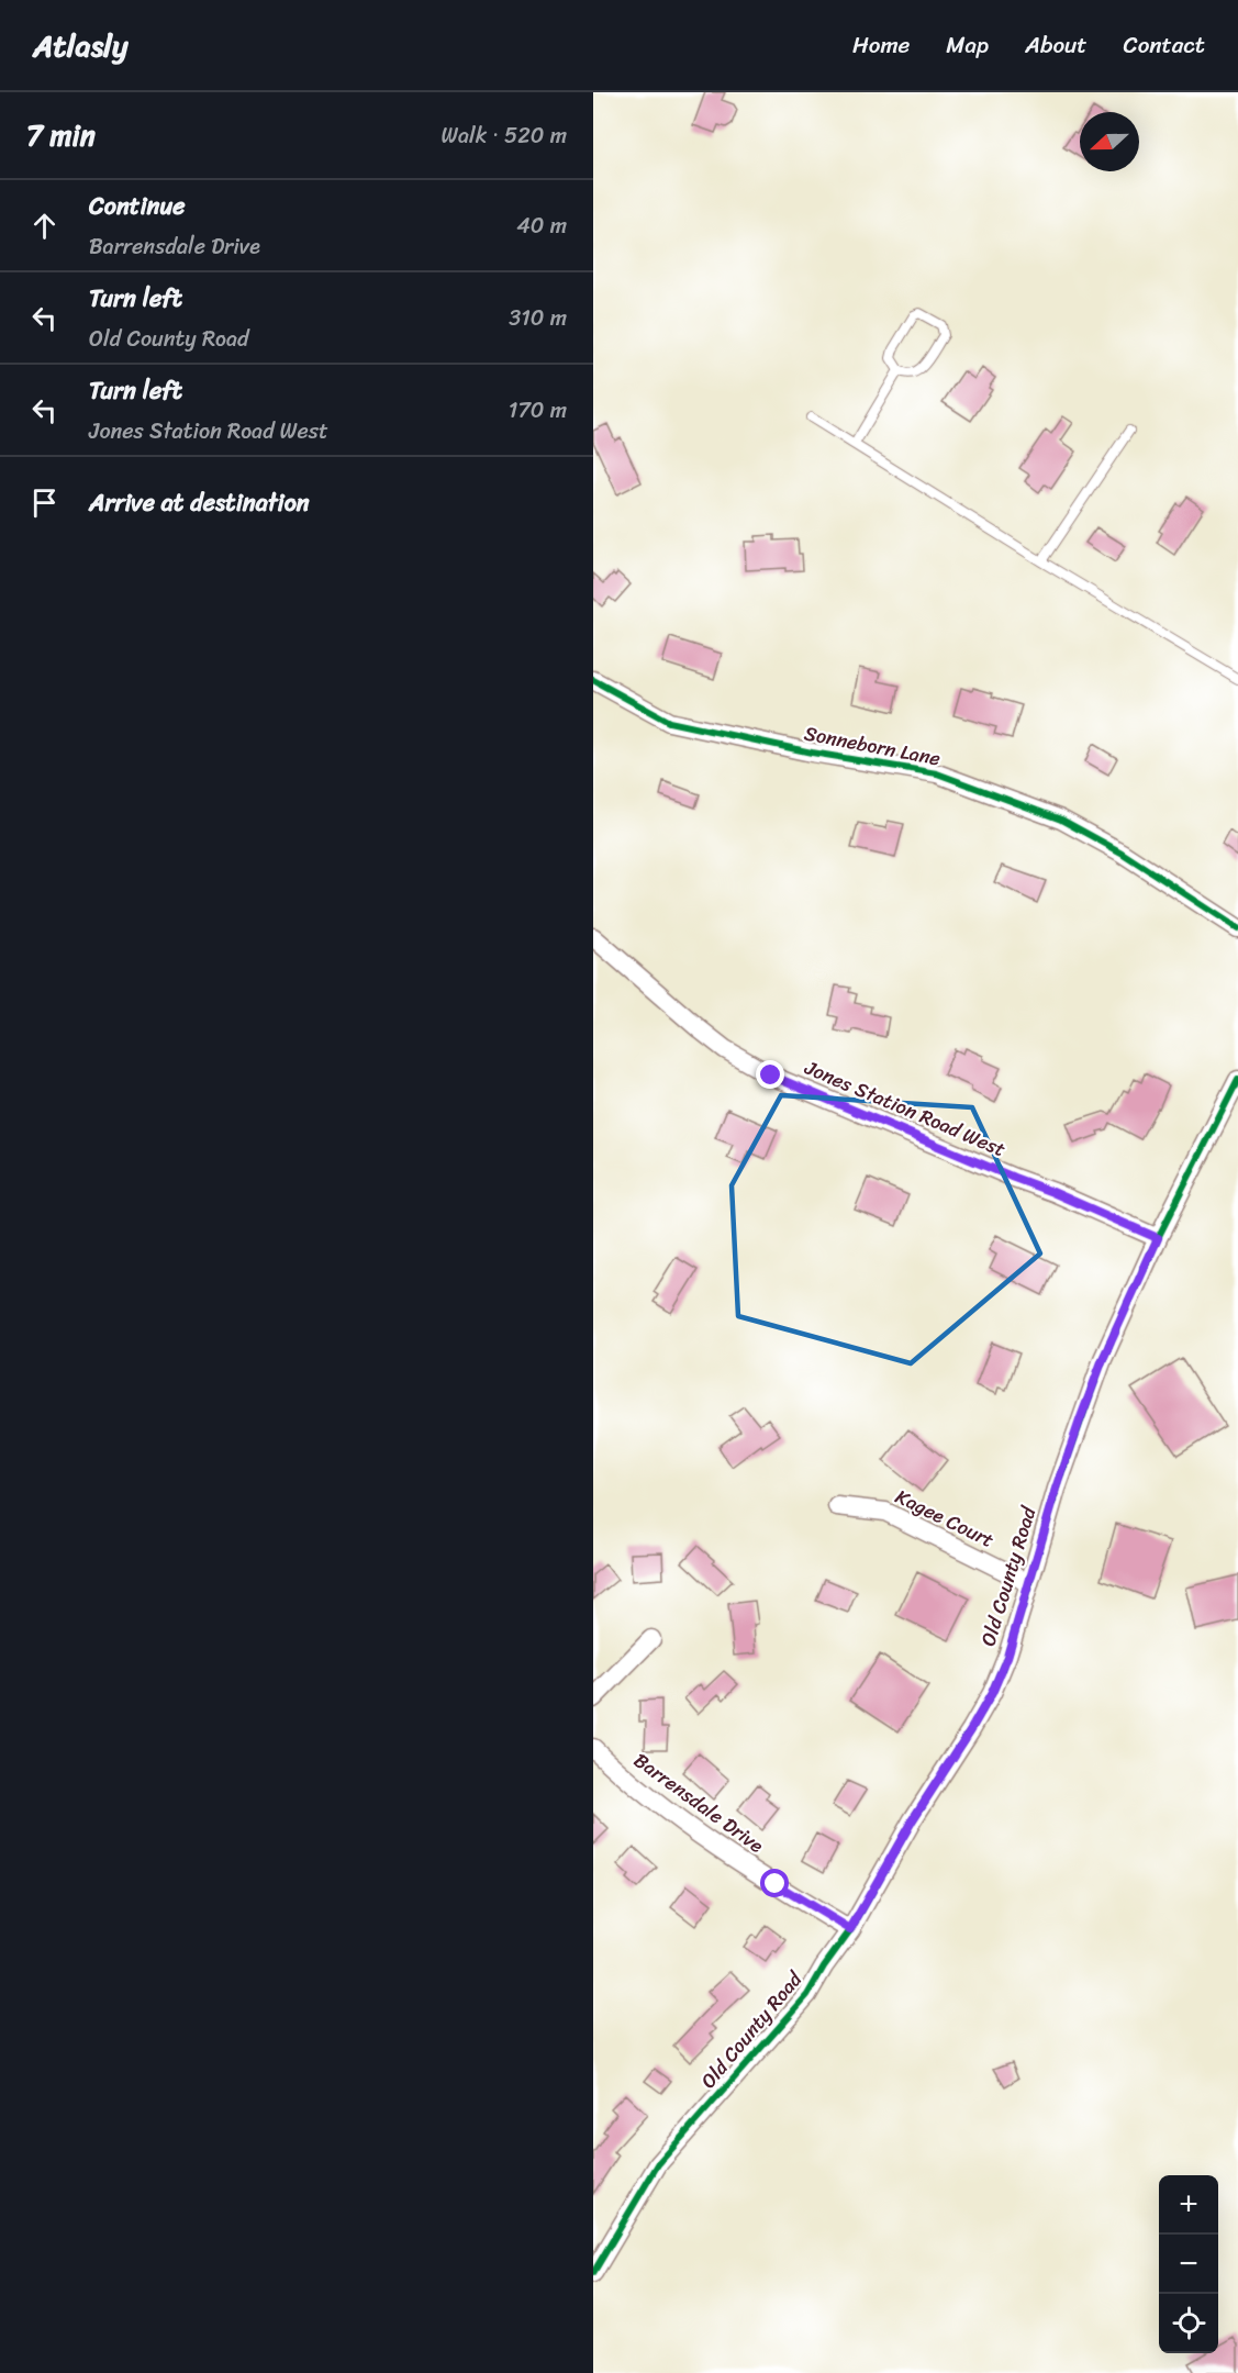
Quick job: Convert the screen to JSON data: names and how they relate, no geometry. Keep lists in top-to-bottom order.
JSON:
{
  "streets": {
    "street": [
      "Sonneborn Lane",
      "Jones Station Road West",
      "Kagee Court",
      "Old County Road",
      "Barrensdale Drive"
    ]
  },
  "crossings": [
    ["Jones Station Road West", "Old County Road"],
    ["Kagee Court", "Old County Road"],
    ["Old County Road", "Barrensdale Drive"]
  ],
  "north": "left",
  "page": {
    "header": "Atlasly",
    "nav": [
      "Home",
      "Map",
      "About",
      "Contact"
    ],
    "heading": ["7 min", "Walk · 520 m"],
    "list": [
      ["Continue", "Barrensdale Drive", "40 m"],
      ["Turn left", "Old County Road", "310 m"],
      ["Turn left", "Jones Station Road West", "170 m"],
      "Arrive at destination"
    ],
    "map_buttons": ["+", "−"]
  }
}
